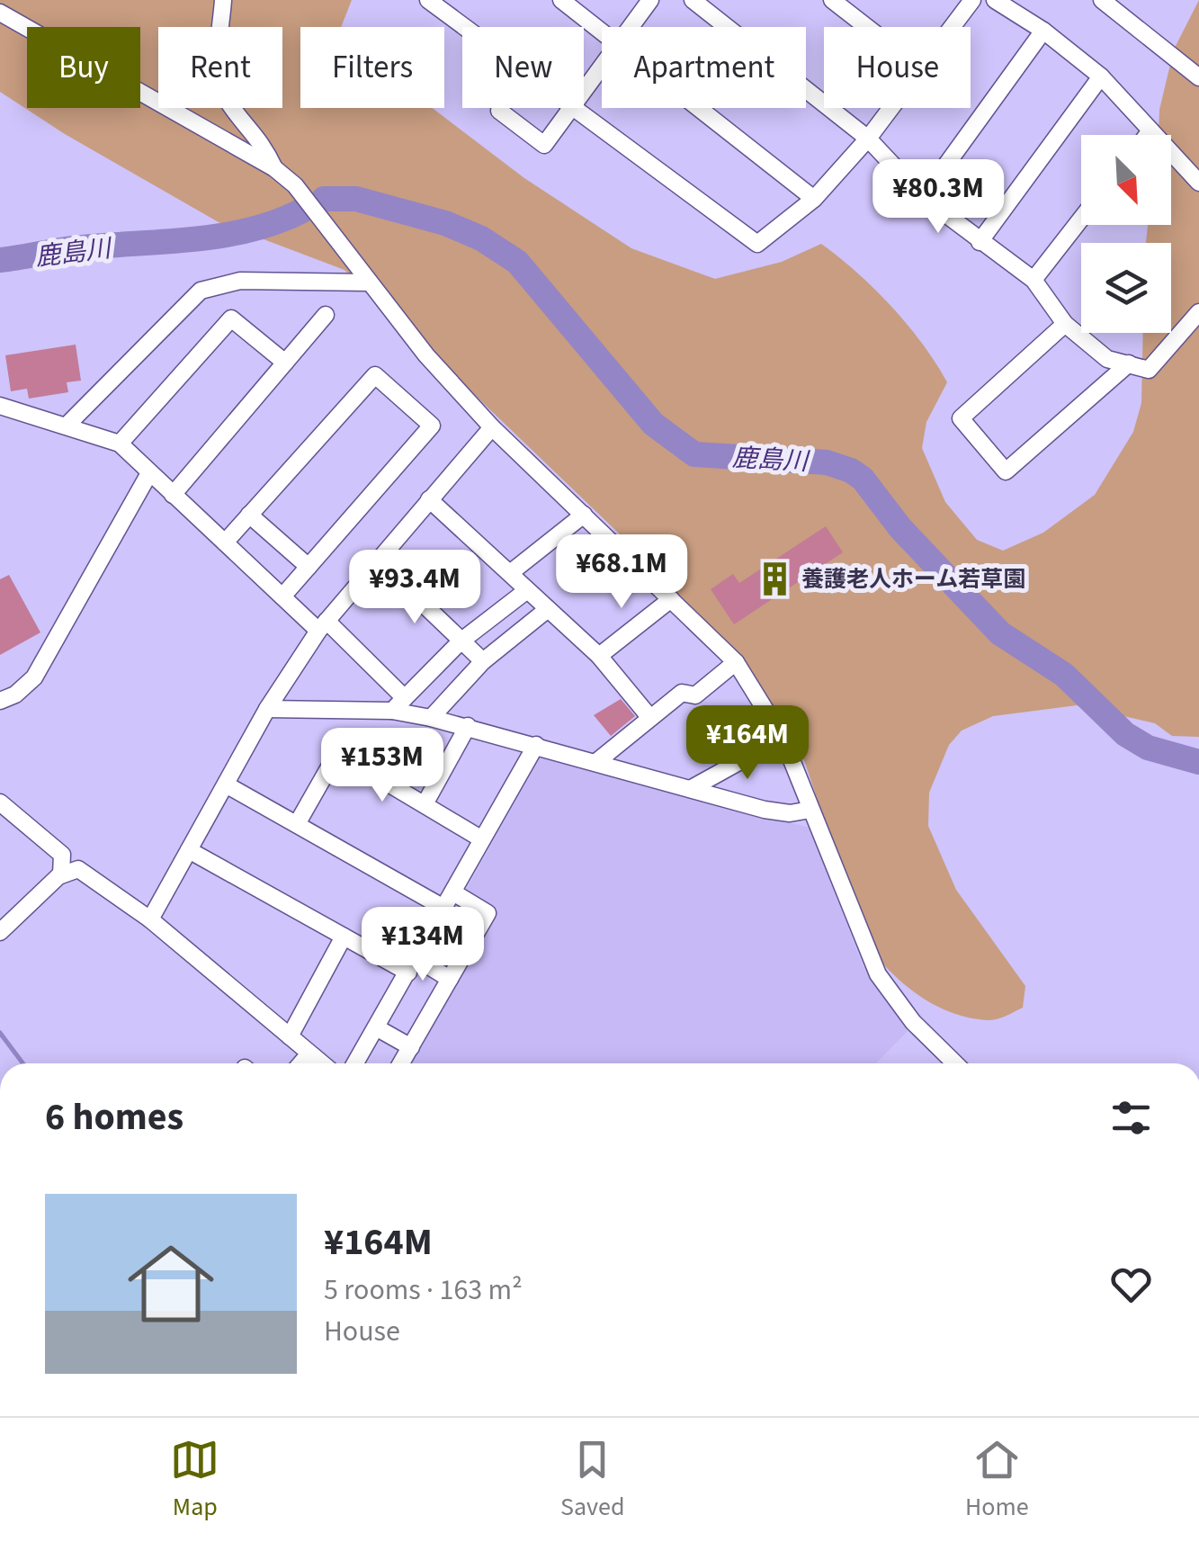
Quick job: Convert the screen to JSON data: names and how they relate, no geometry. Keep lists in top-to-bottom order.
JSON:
{
  "water": ["鹿島川"],
  "places": {
    "building": ["養護老人ホーム若草園"]
  },
  "north": "bottom right",
  "page": {
    "chip": [
      "Buy",
      "Rent",
      "Filters",
      "New",
      "Apartment",
      "House"
    ],
    "price": [
      "¥80.3M",
      "¥68.1M",
      "¥93.4M",
      "¥164M",
      "¥153M",
      "¥134M"
    ],
    "heading": "6 homes",
    "list": [
      {
        "name": "¥164M",
        "note": "5 rooms · 163 m² · House"
      }
    ],
    "tabs": ["Map", "Saved", "Home"]
  }
}
